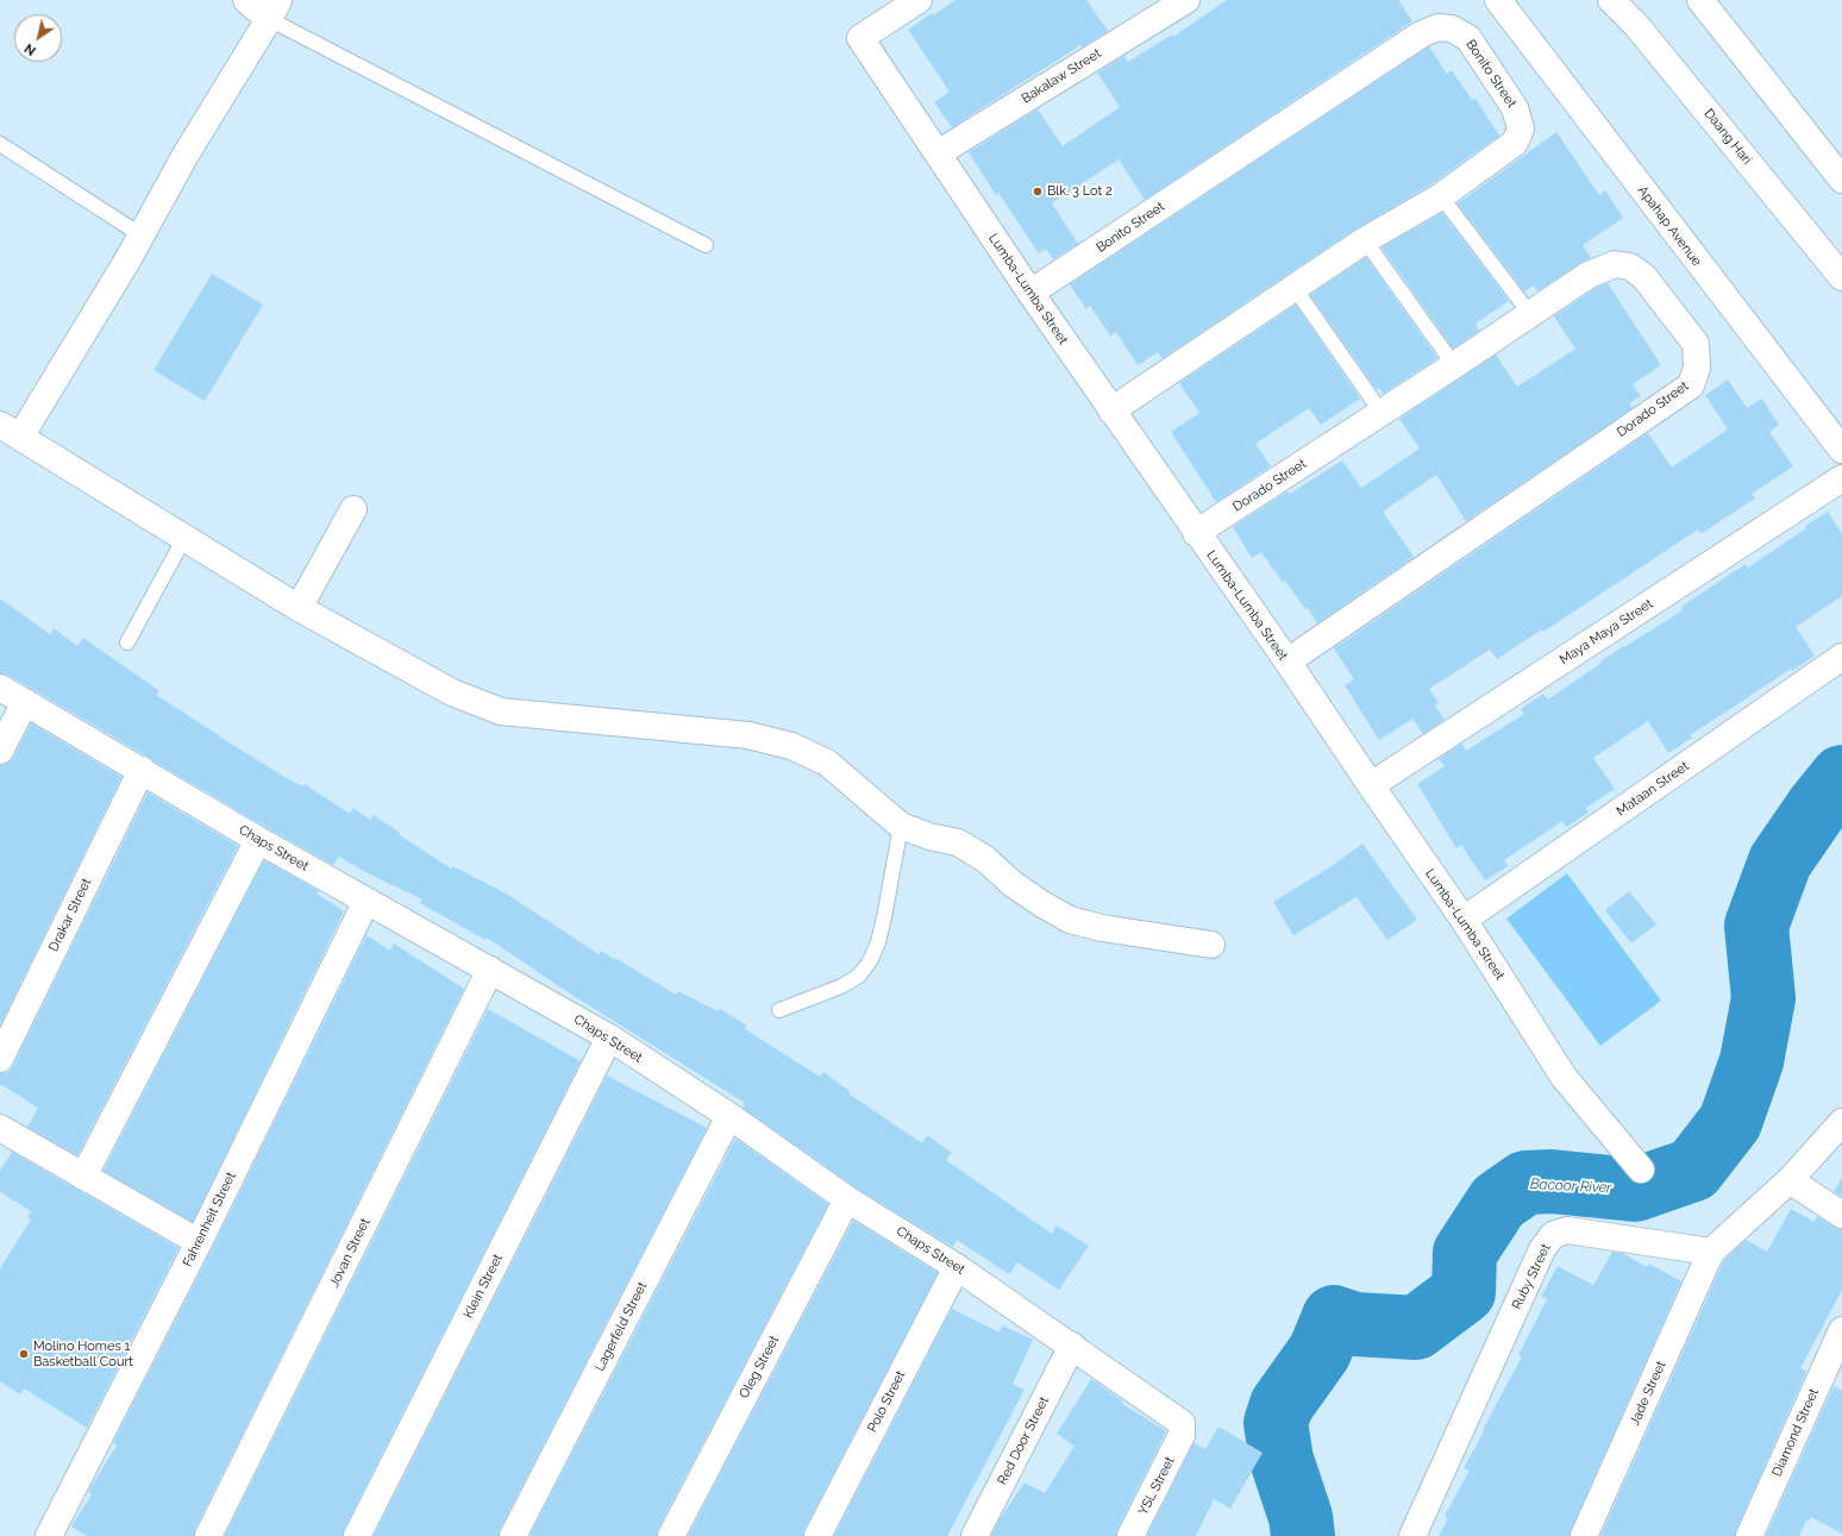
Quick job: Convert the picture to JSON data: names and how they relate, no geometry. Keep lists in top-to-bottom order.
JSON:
{
  "streets": {
    "street": [
      "Bonito Street",
      "Bakalaw Street",
      "Daang Hari",
      "Apahap Avenue",
      "Lumba-Lumba Street",
      "Dorado Street",
      "Maya Maya Street",
      "Mataan Street",
      "Chaps Street",
      "Drakar Street",
      "Fahrenheit Street",
      "Jovan Street",
      "Ruby Street",
      "Klein Street",
      "Lagerfeld Street",
      "Oleg Street",
      "Jade Street",
      "Polo Street",
      "Diamond Street",
      "Red Door Street",
      "YSL Street"
    ]
  },
  "crossings": [
    ["Bonito Street", "Lumba-Lumba Street"],
    ["Bakalaw Street", "Lumba-Lumba Street"],
    ["Lumba-Lumba Street", "Dorado Street"],
    ["Lumba-Lumba Street", "Maya Maya Street"],
    ["Lumba-Lumba Street", "Mataan Street"],
    ["Chaps Street", "Drakar Street"],
    ["Chaps Street", "Fahrenheit Street"],
    ["Chaps Street", "Jovan Street"],
    ["Chaps Street", "Klein Street"],
    ["Chaps Street", "Lagerfeld Street"],
    ["Chaps Street", "Oleg Street"],
    ["Chaps Street", "Polo Street"],
    ["Chaps Street", "Red Door Street"],
    ["Chaps Street", "YSL Street"],
    ["Ruby Street", "Jade Street"]
  ],
  "water": ["Bacoor River"],
  "places": ["Blk. 3 Lot 2", "Molino Homes 1 Basketball Court"],
  "north": "bottom left"
}
